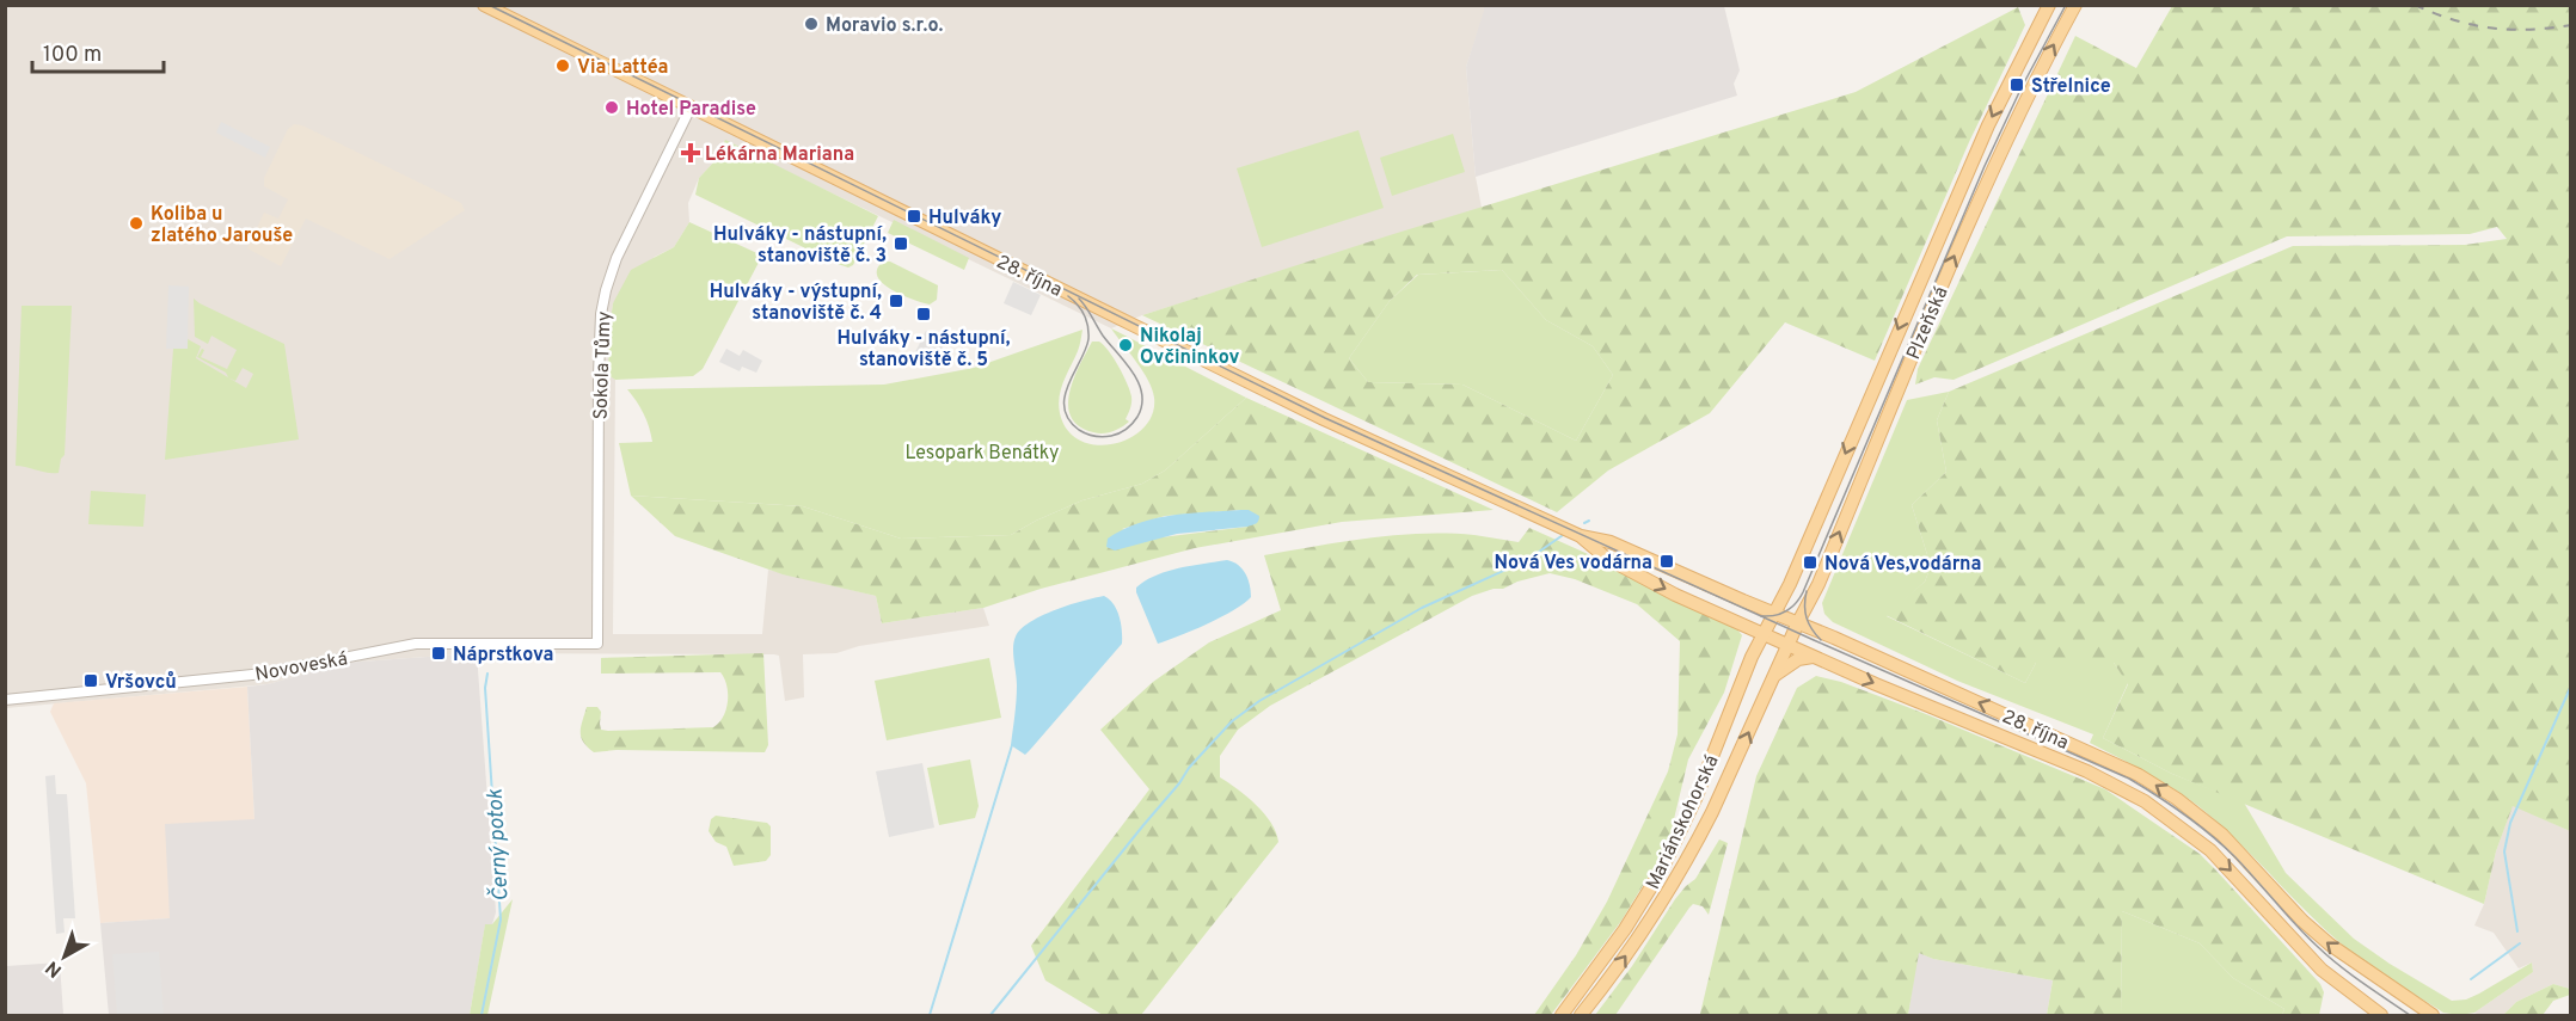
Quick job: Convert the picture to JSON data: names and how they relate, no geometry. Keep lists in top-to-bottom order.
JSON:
{
  "streets": {
    "main road": ["28. října", "Plzeňská", "Mariánskohorská"],
    "street": ["Sokola Tůmy", "Novoveská"]
  },
  "crossings": [
    ["28. října", "Plzeňská"],
    ["28. října", "Sokola Tůmy"],
    ["28. října", "Mariánskohorská"],
    ["Plzeňská", "Mariánskohorská"],
    ["Sokola Tůmy", "Novoveská"]
  ],
  "water": ["Černý potok"],
  "parks": ["Lesopark Benátky"],
  "places": {
    "other": [
      "Moravio s.r.o.",
      "Via Lattéa",
      "Hotel Paradise",
      "Koliba u zlatého Jarouše",
      "Nikolaj Ovčininkov"
    ],
    "transit": [
      "Střelnice",
      "Hulváky",
      "Hulváky - nástupní, stanoviště č. 3",
      "Hulváky - výstupní, stanoviště č. 4",
      "Hulváky - nástupní, stanoviště č. 5",
      "Nová Ves vodárna",
      "Nová Ves,vodárna",
      "Náprstkova",
      "Vršovců"
    ],
    "health": ["Lékárna Mariana"]
  },
  "scale_bar": "100 m",
  "north": "bottom left"
}
